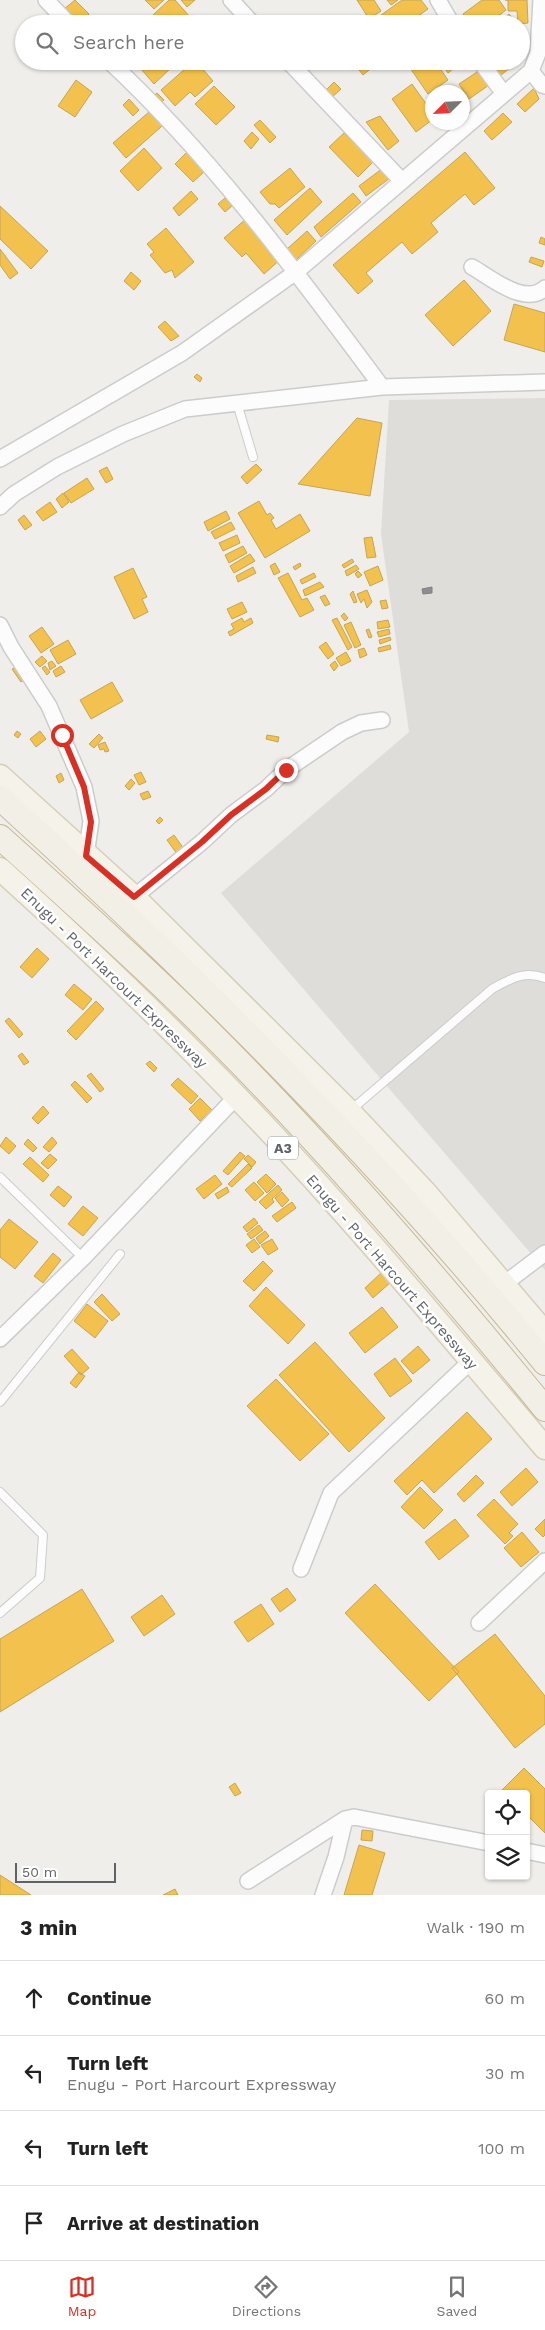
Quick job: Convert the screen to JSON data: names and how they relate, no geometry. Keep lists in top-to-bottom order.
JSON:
{
  "streets": {
    "highway": ["Enugu - Port Harcourt Expressway", "A3"]
  },
  "scale_bar": "50 m",
  "north": "bottom left",
  "page": {
    "search": "Search here",
    "scale": "50 m",
    "heading": ["3 min", "Walk · 190 m"],
    "list": [
      ["Continue", "60 m"],
      ["Turn left", "Enugu - Port Harcourt Expressway", "30 m"],
      ["Turn left", "100 m"],
      "Arrive at destination"
    ],
    "nav": ["Map", "Directions", "Saved"]
  }
}
